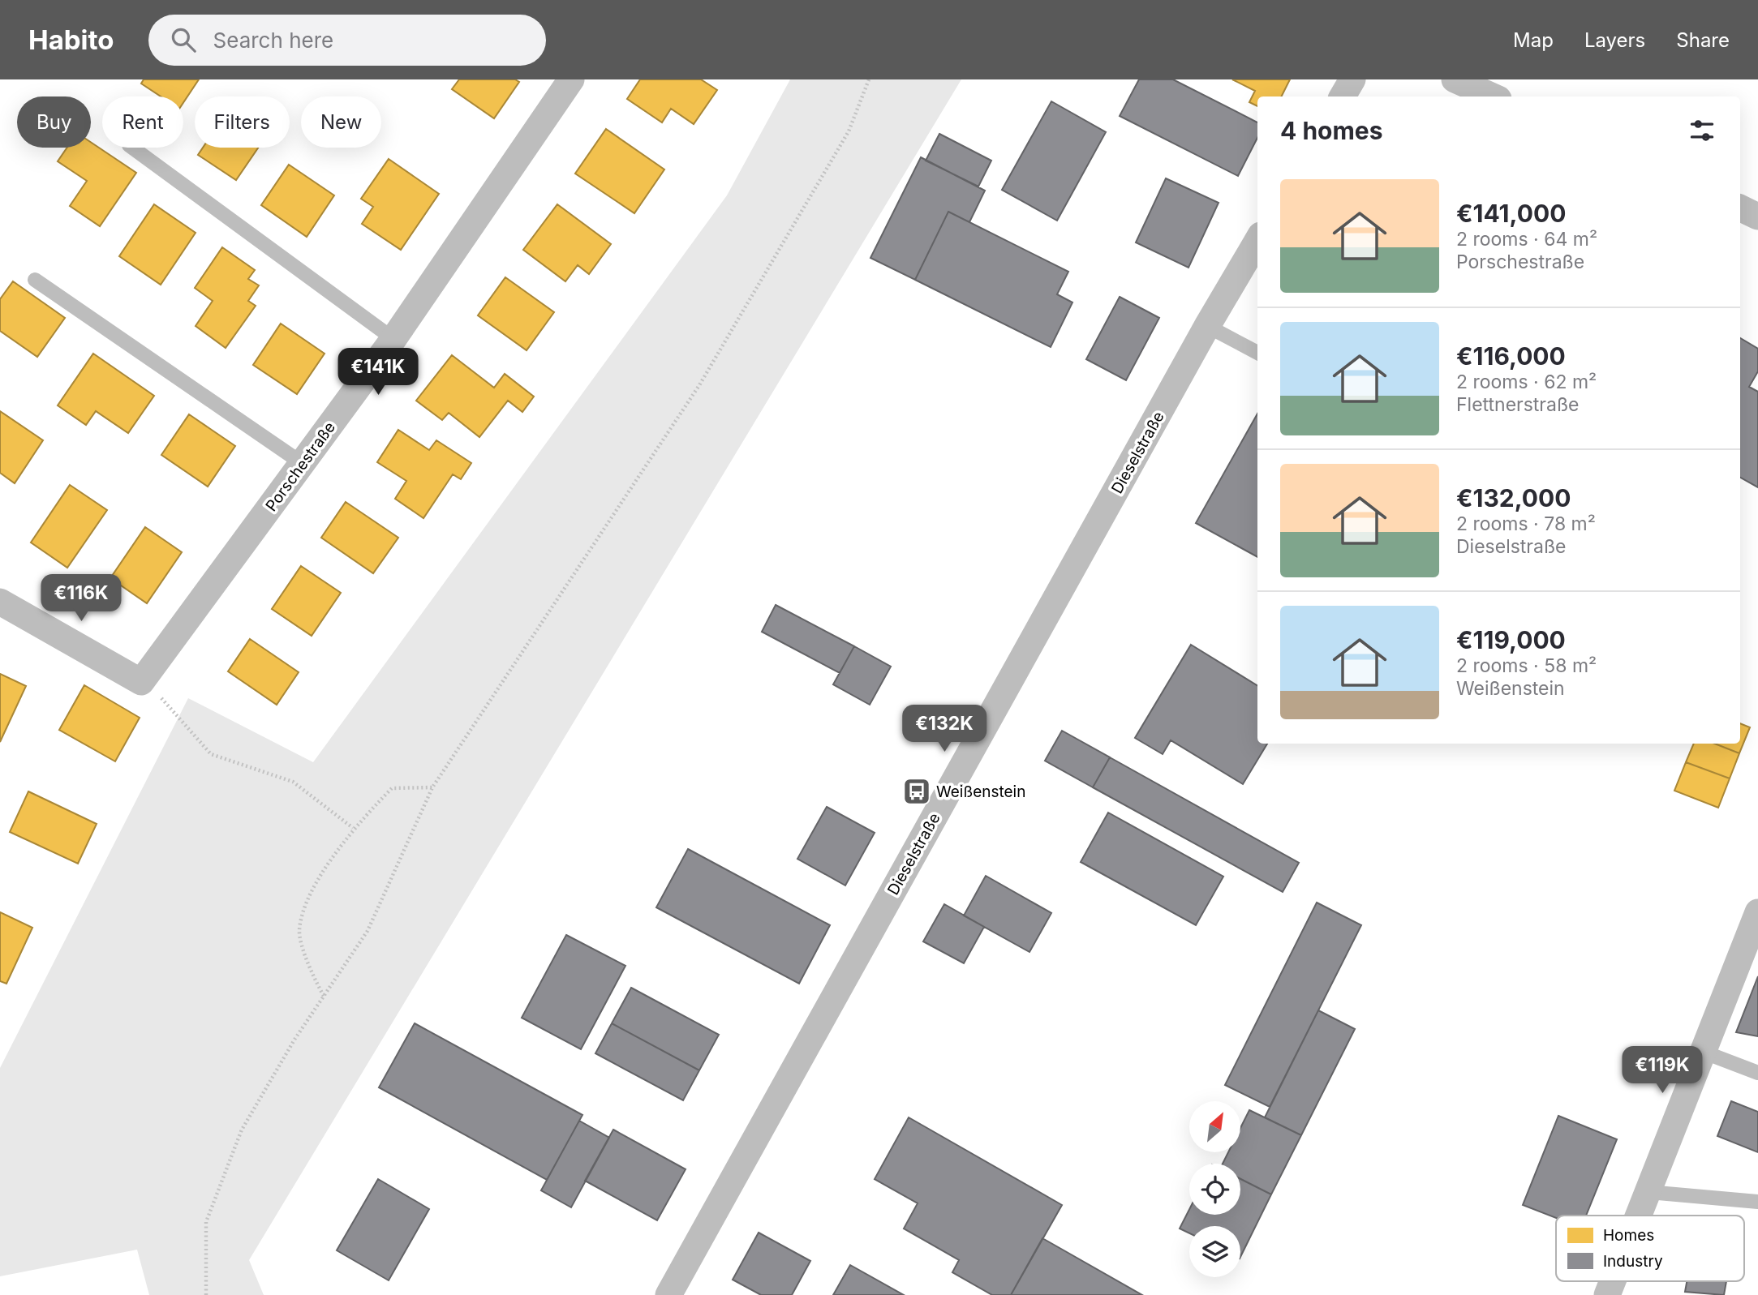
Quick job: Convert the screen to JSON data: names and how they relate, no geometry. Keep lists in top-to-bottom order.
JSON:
{
  "streets": {
    "street": ["Dieselstraße", "Porschestraße"]
  },
  "places": {
    "bus stop": ["Weißenstein"]
  },
  "legend": ["Homes", "Industry"],
  "north": "top right",
  "page": {
    "header": "Habito",
    "search": "Search here",
    "nav": ["Map", "Layers", "Share"],
    "chip": [
      "Buy",
      "Rent",
      "Filters",
      "New"
    ],
    "heading": "4 homes",
    "list": [
      {
        "name": "€141,000",
        "note": "2 rooms · 64 m² · Porschestraße"
      },
      {
        "name": "€116,000",
        "note": "2 rooms · 62 m² · Flettnerstraße"
      },
      {
        "name": "€132,000",
        "note": "2 rooms · 78 m² · Dieselstraße"
      },
      {
        "name": "€119,000",
        "note": "2 rooms · 58 m² · Weißenstein"
      }
    ],
    "price": [
      "€141K",
      "€116K",
      "€132K",
      "€119K"
    ]
  }
}
